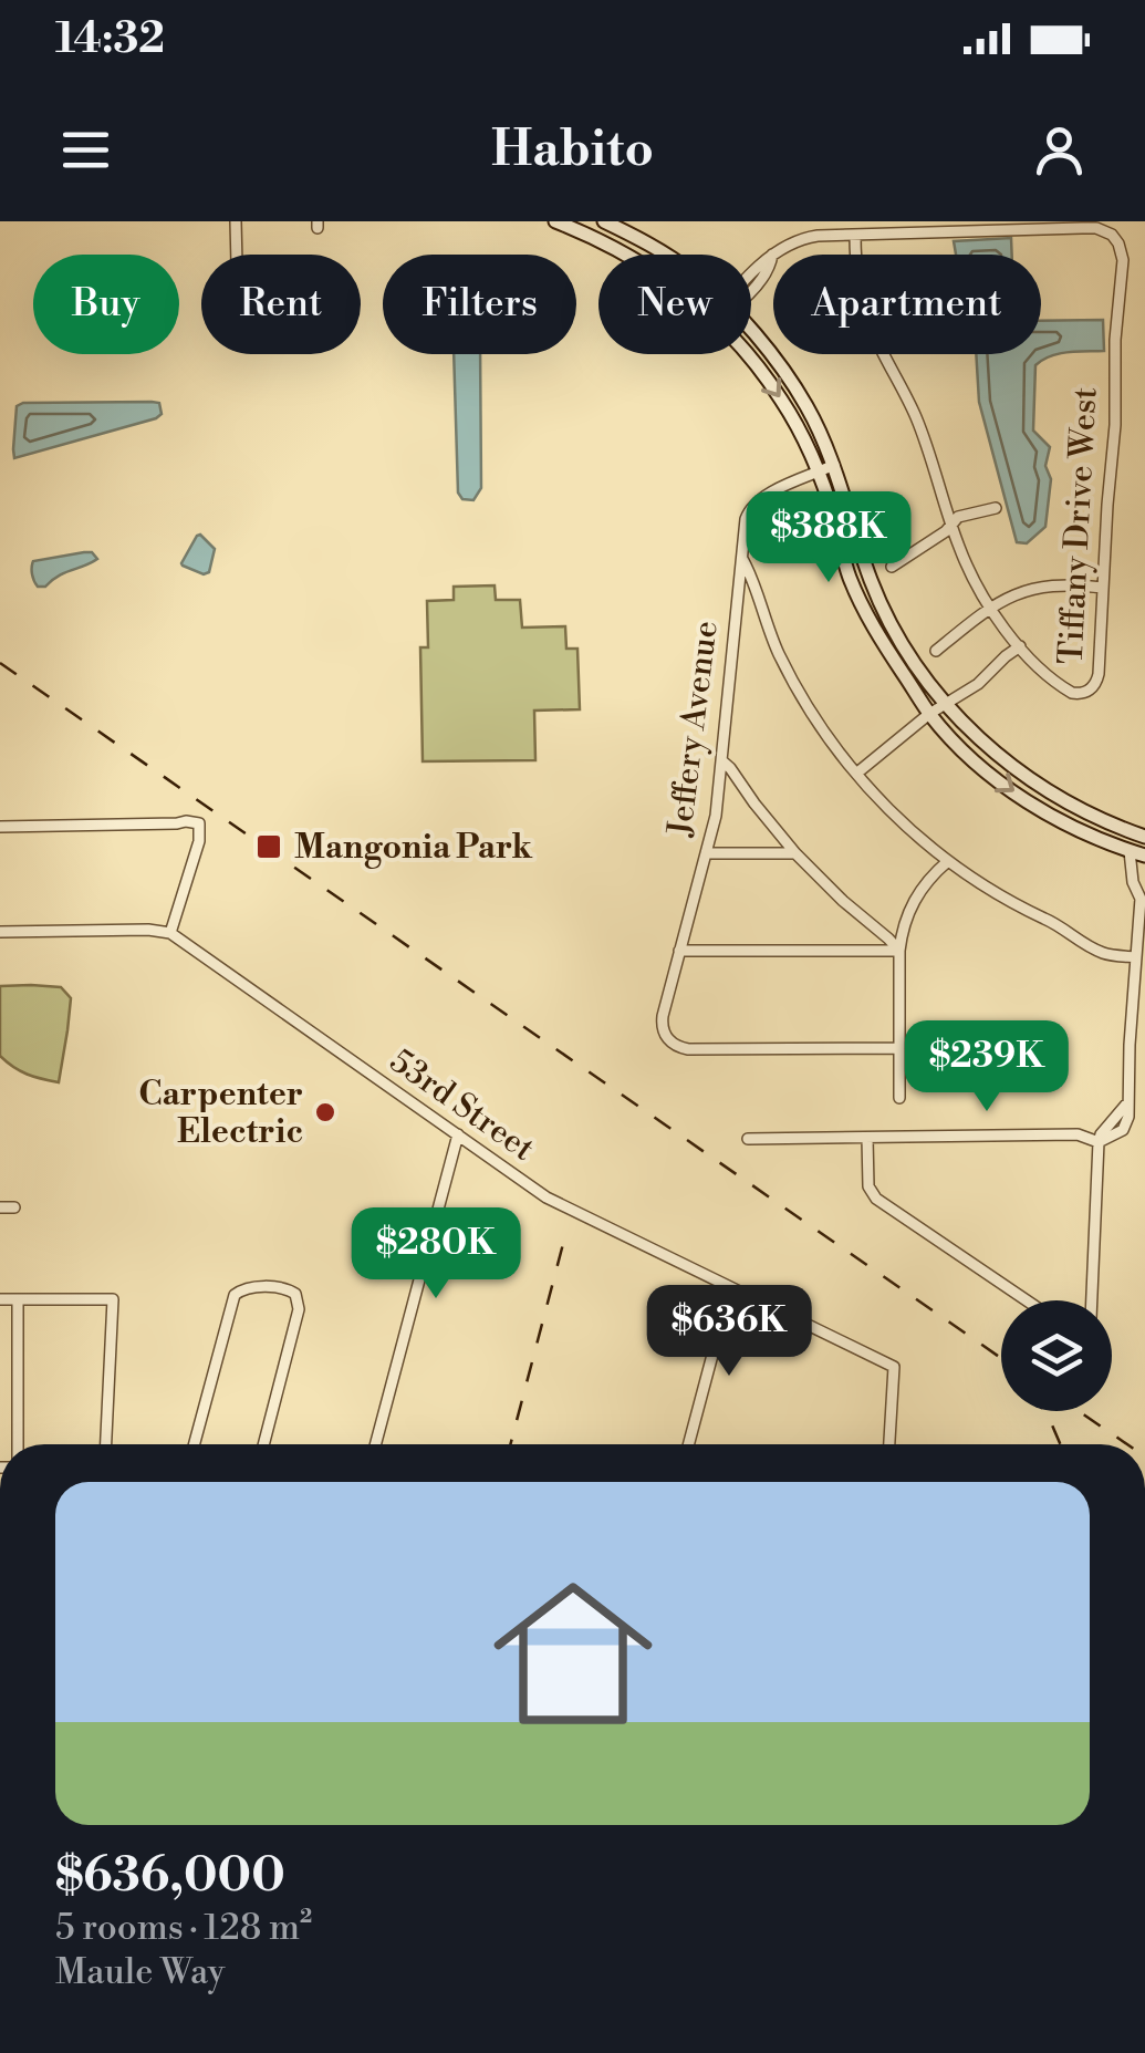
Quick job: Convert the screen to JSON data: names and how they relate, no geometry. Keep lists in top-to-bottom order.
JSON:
{
  "streets": {
    "street": ["Tiffany Drive West", "Jeffery Avenue", "53rd Street"]
  },
  "places": {
    "transit": ["Mangonia Park"],
    "other": ["Carpenter Electric"]
  },
  "page": {
    "status": "14:32",
    "header": "Habito",
    "chip": [
      "Buy",
      "Rent",
      "Filters",
      "New",
      "Apartment"
    ],
    "price": [
      "$388K",
      "$239K",
      "$280K",
      "$636K"
    ],
    "list": [
      {
        "name": "$636,000",
        "note": "5 rooms · 128 m² · Maule Way"
      }
    ]
  }
}
